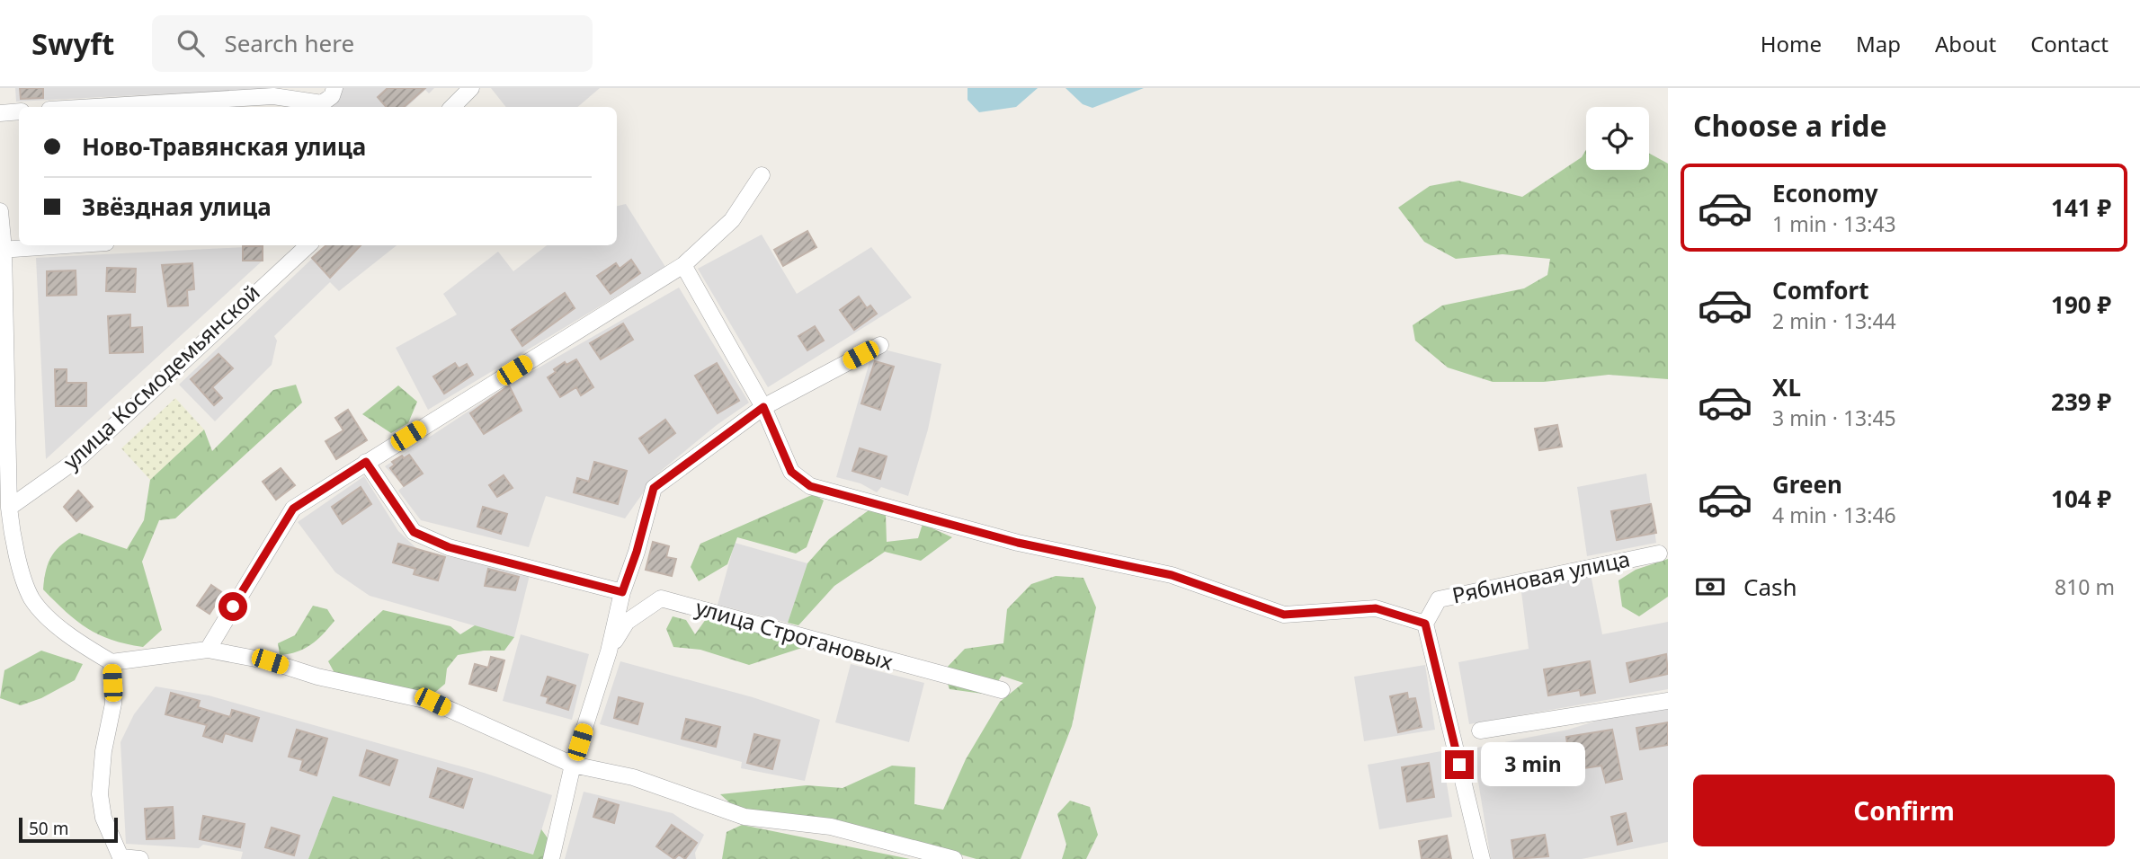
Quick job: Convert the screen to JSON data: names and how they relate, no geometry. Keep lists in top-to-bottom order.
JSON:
{
  "streets": {
    "street": ["улица Космодемьянской", "Рябиновая улица", "улица Строгановых"]
  },
  "scale_bar": "50 m",
  "page": {
    "header": "Swyft",
    "search": "Search here",
    "nav": [
      "Home",
      "Map",
      "About",
      "Contact"
    ],
    "heading": "Choose a ride",
    "banner": ["Ново-Травянская улица", "Звёздная улица"],
    "list": [
      {
        "name": "Economy",
        "note": "1 min · 13:43",
        "value": "141 ₽"
      },
      {
        "name": "Comfort",
        "note": "2 min · 13:44",
        "value": "190 ₽"
      },
      {
        "name": "XL",
        "note": "3 min · 13:45",
        "value": "239 ₽"
      },
      {
        "name": "Green",
        "note": "4 min · 13:46",
        "value": "104 ₽"
      }
    ],
    "pay": ["Cash", "810 m"],
    "bubble": "3 min",
    "buttons": "Confirm",
    "scale": "50 m"
  }
}
